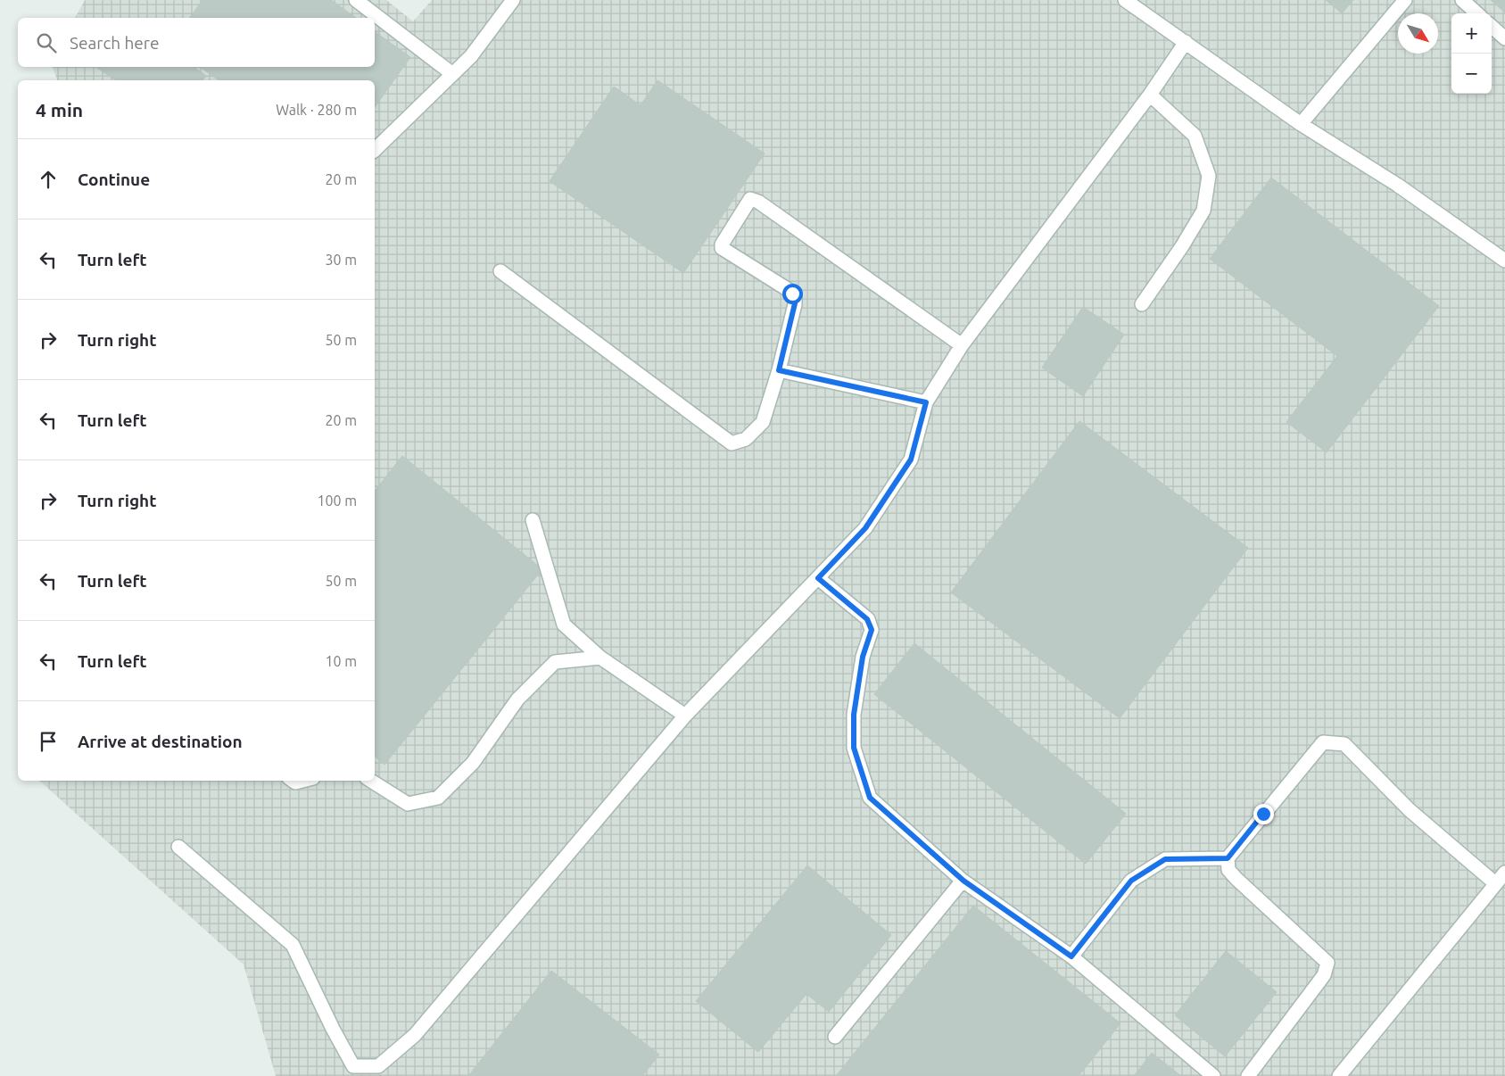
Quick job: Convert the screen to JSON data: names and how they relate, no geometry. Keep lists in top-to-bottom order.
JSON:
{
  "north": "bottom right",
  "page": {
    "map_buttons": ["+", "−"],
    "search": "Search here",
    "heading": ["4 min", "Walk · 280 m"],
    "list": [
      ["Continue", "20 m"],
      ["Turn left", "30 m"],
      ["Turn right", "50 m"],
      ["Turn left", "20 m"],
      ["Turn right", "100 m"],
      ["Turn left", "50 m"],
      ["Turn left", "10 m"],
      "Arrive at destination"
    ]
  }
}
